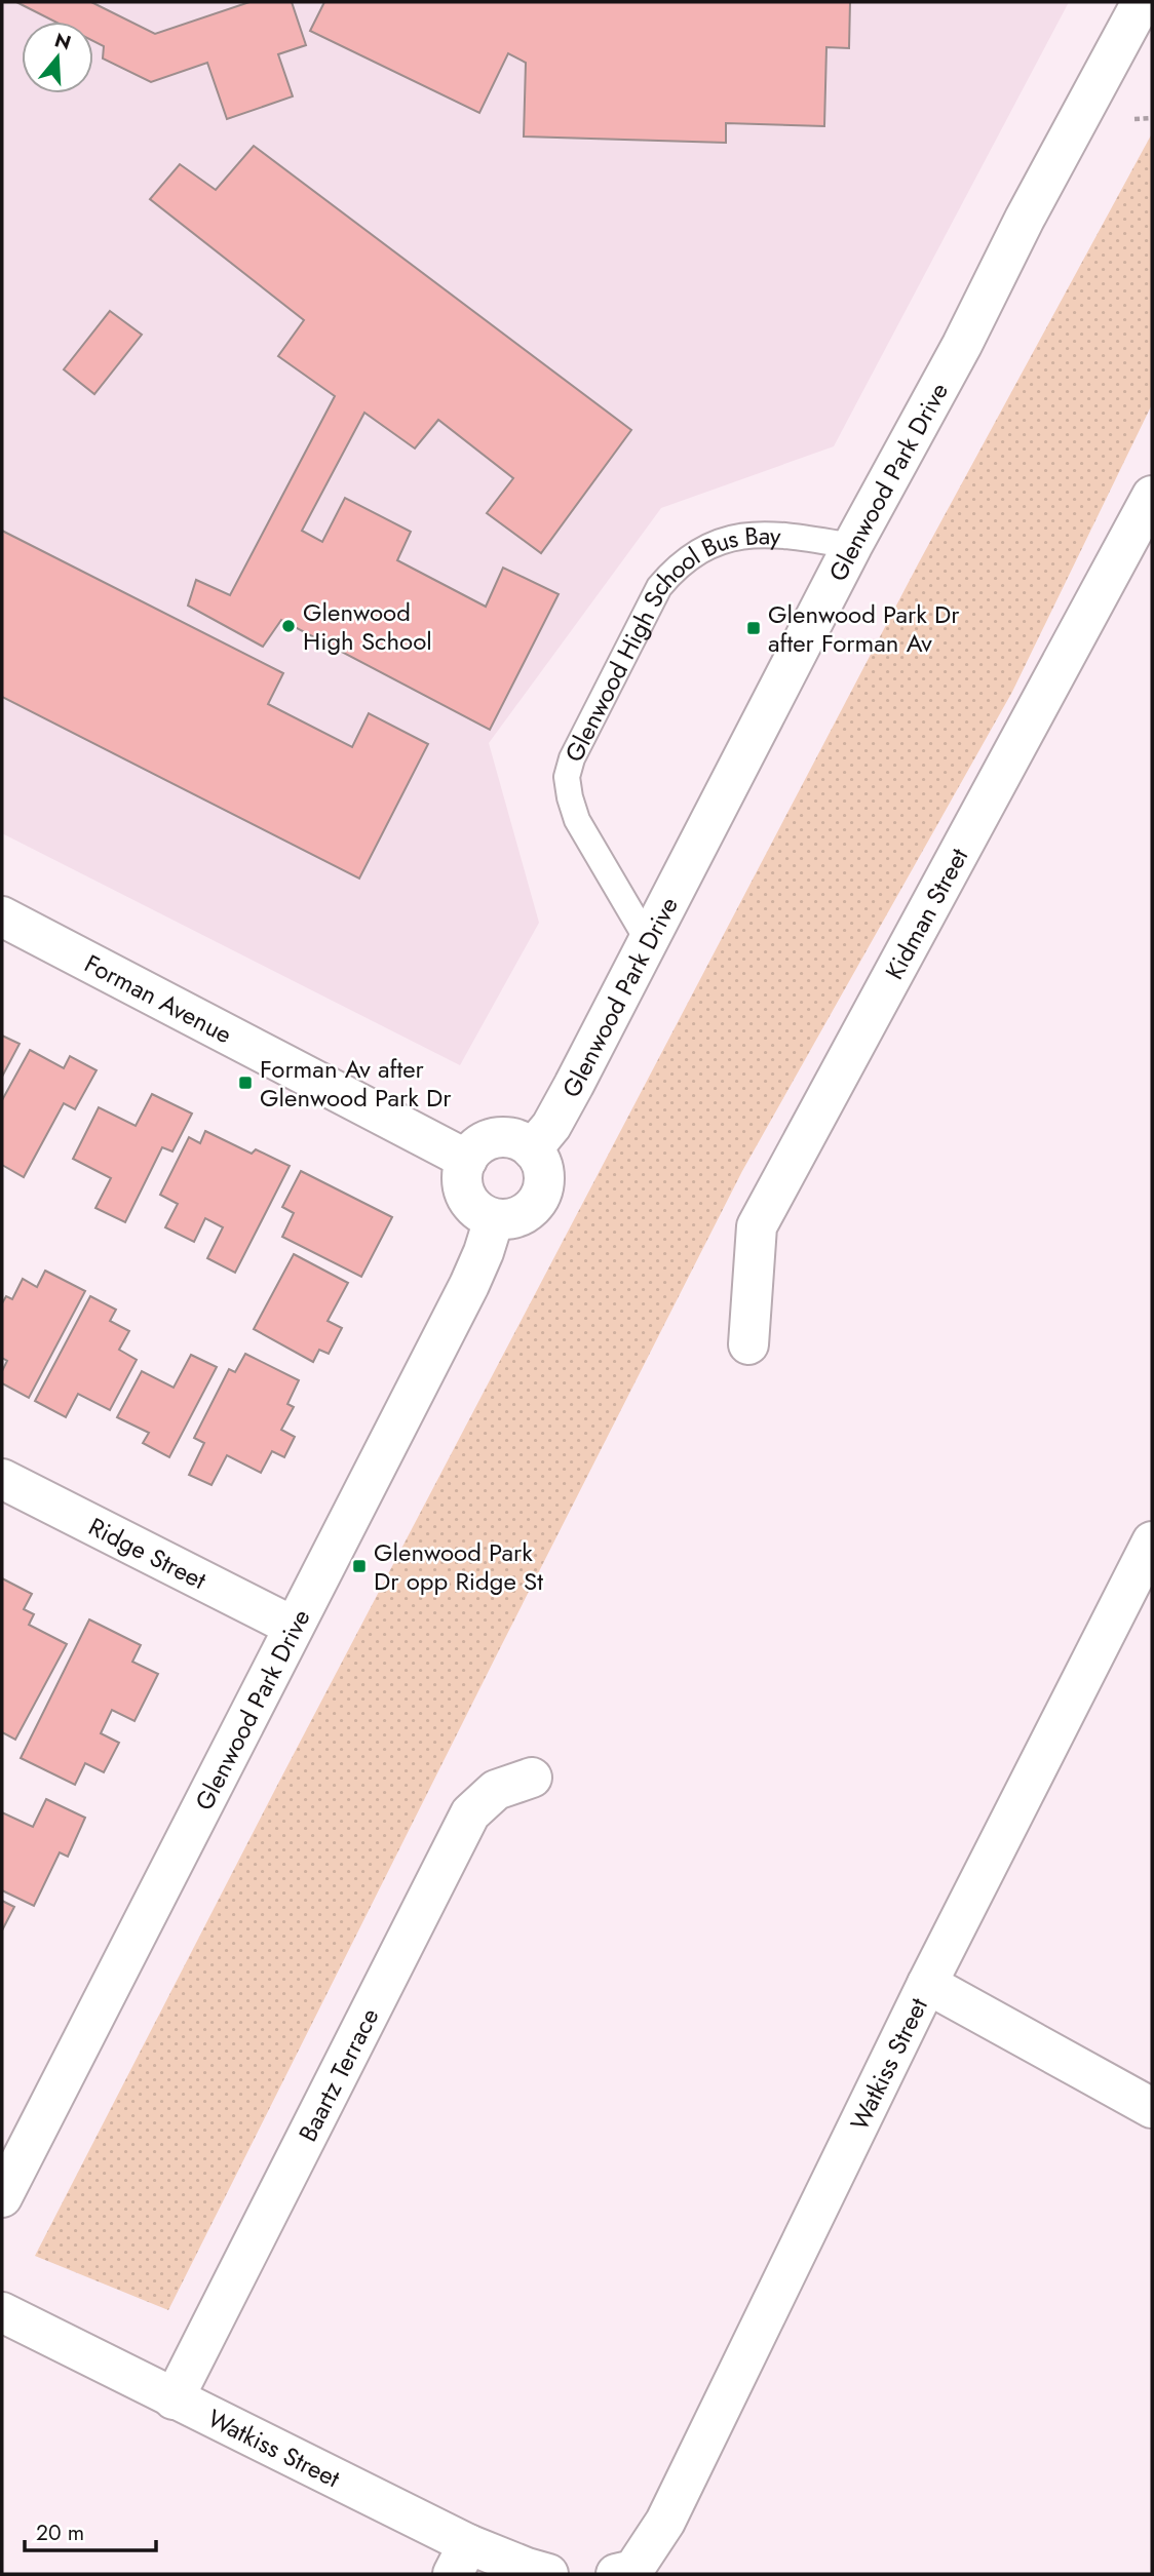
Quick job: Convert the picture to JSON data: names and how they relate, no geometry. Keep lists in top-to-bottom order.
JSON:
{
  "streets": {
    "street": [
      "Glenwood Park Drive",
      "Kidman Street",
      "Forman Avenue",
      "Ridge Street",
      "Watkiss Street",
      "Baartz Terrace"
    ],
    "lane": ["Glenwood High School Bus Bay"]
  },
  "crossings": [
    ["Glenwood Park Drive", "Glenwood High School Bus Bay"],
    ["Glenwood Park Drive", "Forman Avenue"],
    ["Glenwood Park Drive", "Ridge Street"],
    ["Watkiss Street", "Baartz Terrace"]
  ],
  "places": {
    "other": ["Glenwood High School"],
    "transit": ["Glenwood Park Dr after Forman Av", "Forman Av after Glenwood Park Dr", "Glenwood Park Dr opp Ridge St"]
  },
  "scale_bar": "20 m",
  "north": "top"
}
